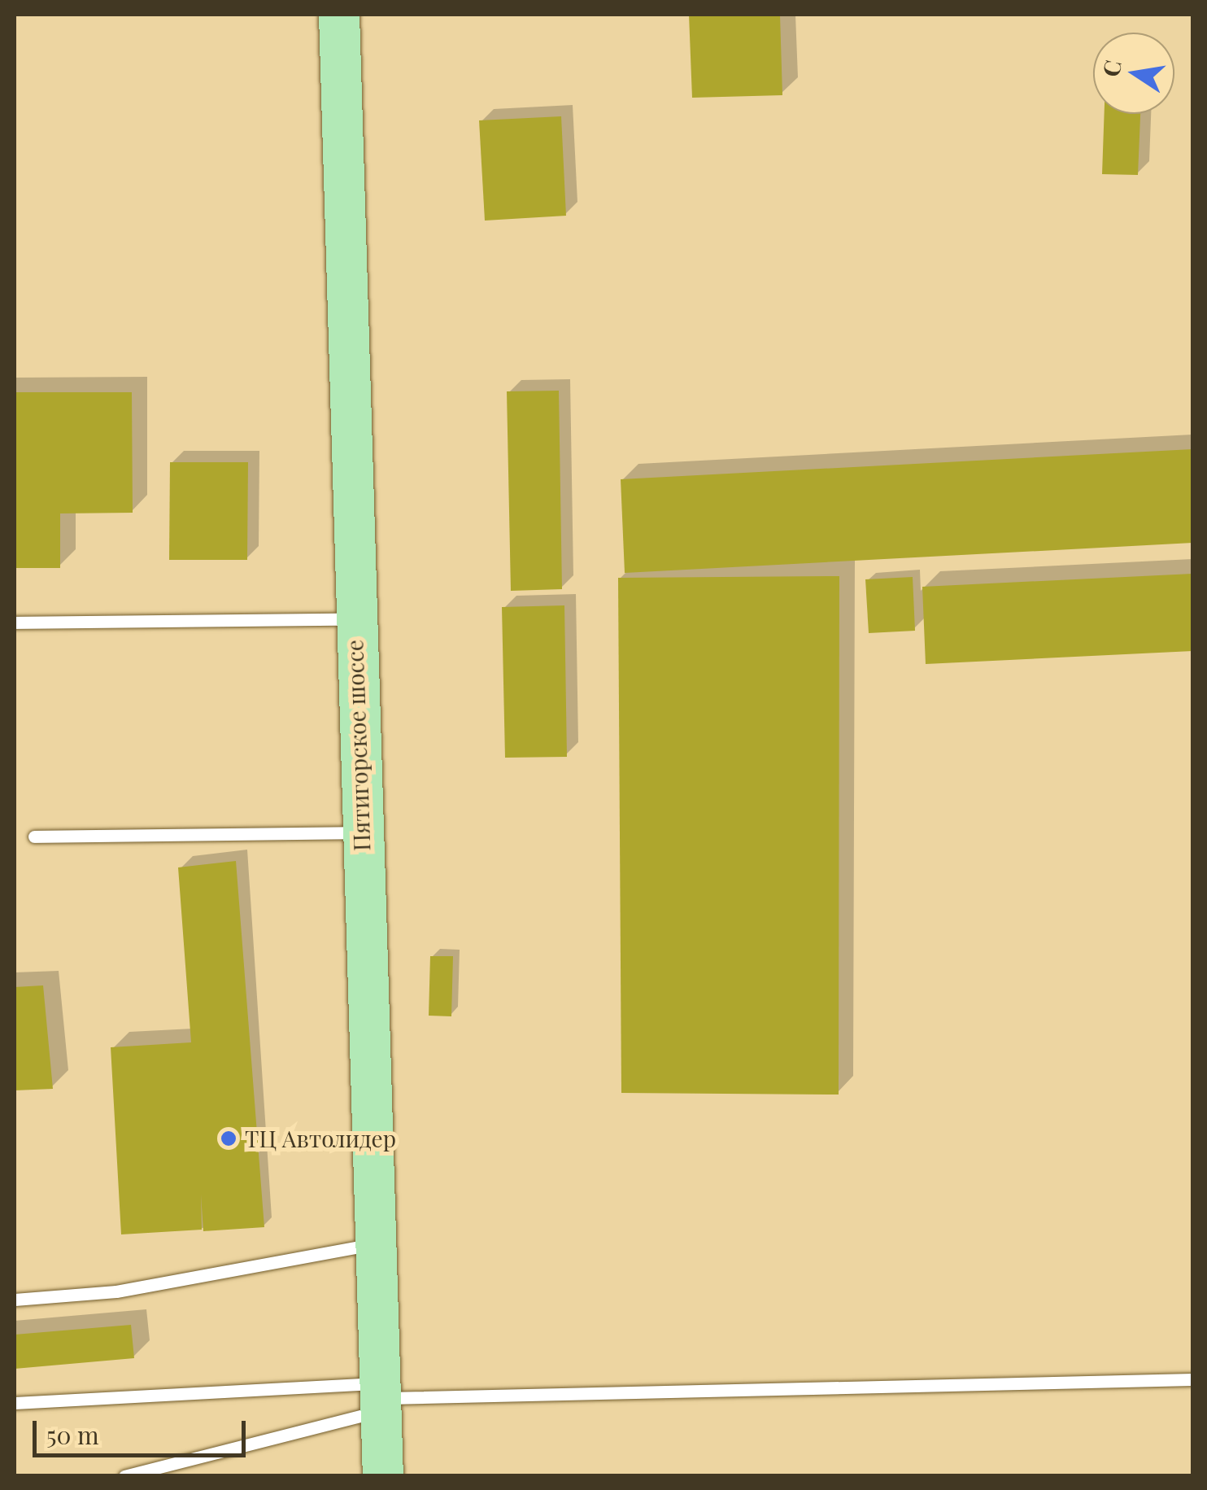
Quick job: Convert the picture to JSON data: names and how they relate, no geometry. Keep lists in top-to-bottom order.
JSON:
{
  "streets": {
    "main road": ["Пятигорское шоссе"]
  },
  "places": ["ТЦ Автолидер"],
  "scale_bar": "50 m",
  "north": "left"
}
